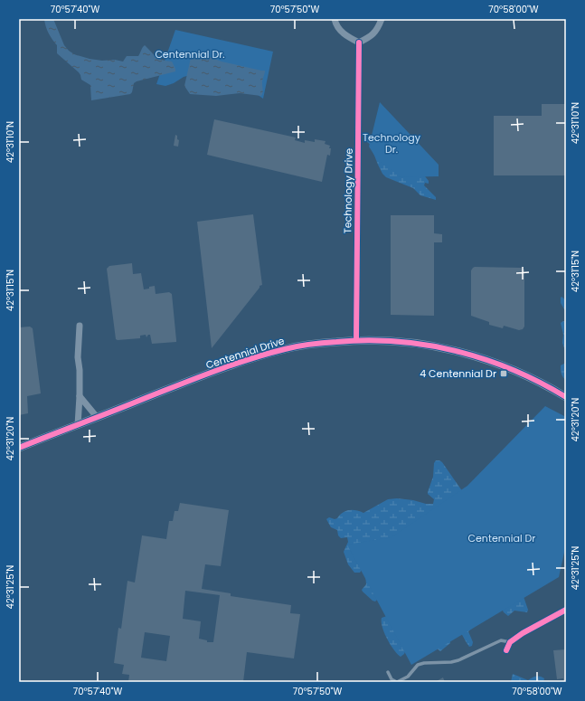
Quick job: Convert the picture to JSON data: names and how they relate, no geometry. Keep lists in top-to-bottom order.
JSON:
{
  "streets": {
    "street": ["Technology Drive", "Centennial Drive"]
  },
  "crossings": [
    ["Technology Drive", "Centennial Drive"]
  ],
  "parks": ["Centennial Dr.", "Technology Dr.", "Centennial Dr"],
  "places": {
    "transit": ["4 Centennial Dr"]
  },
  "coordinates": [
    "70°57'40\"W",
    "70°57'50\"W",
    "70°58'00\"W",
    "42°31'10\"N",
    "42°31'15\"N",
    "42°31'20\"N",
    "42°31'25\"N"
  ]
}
